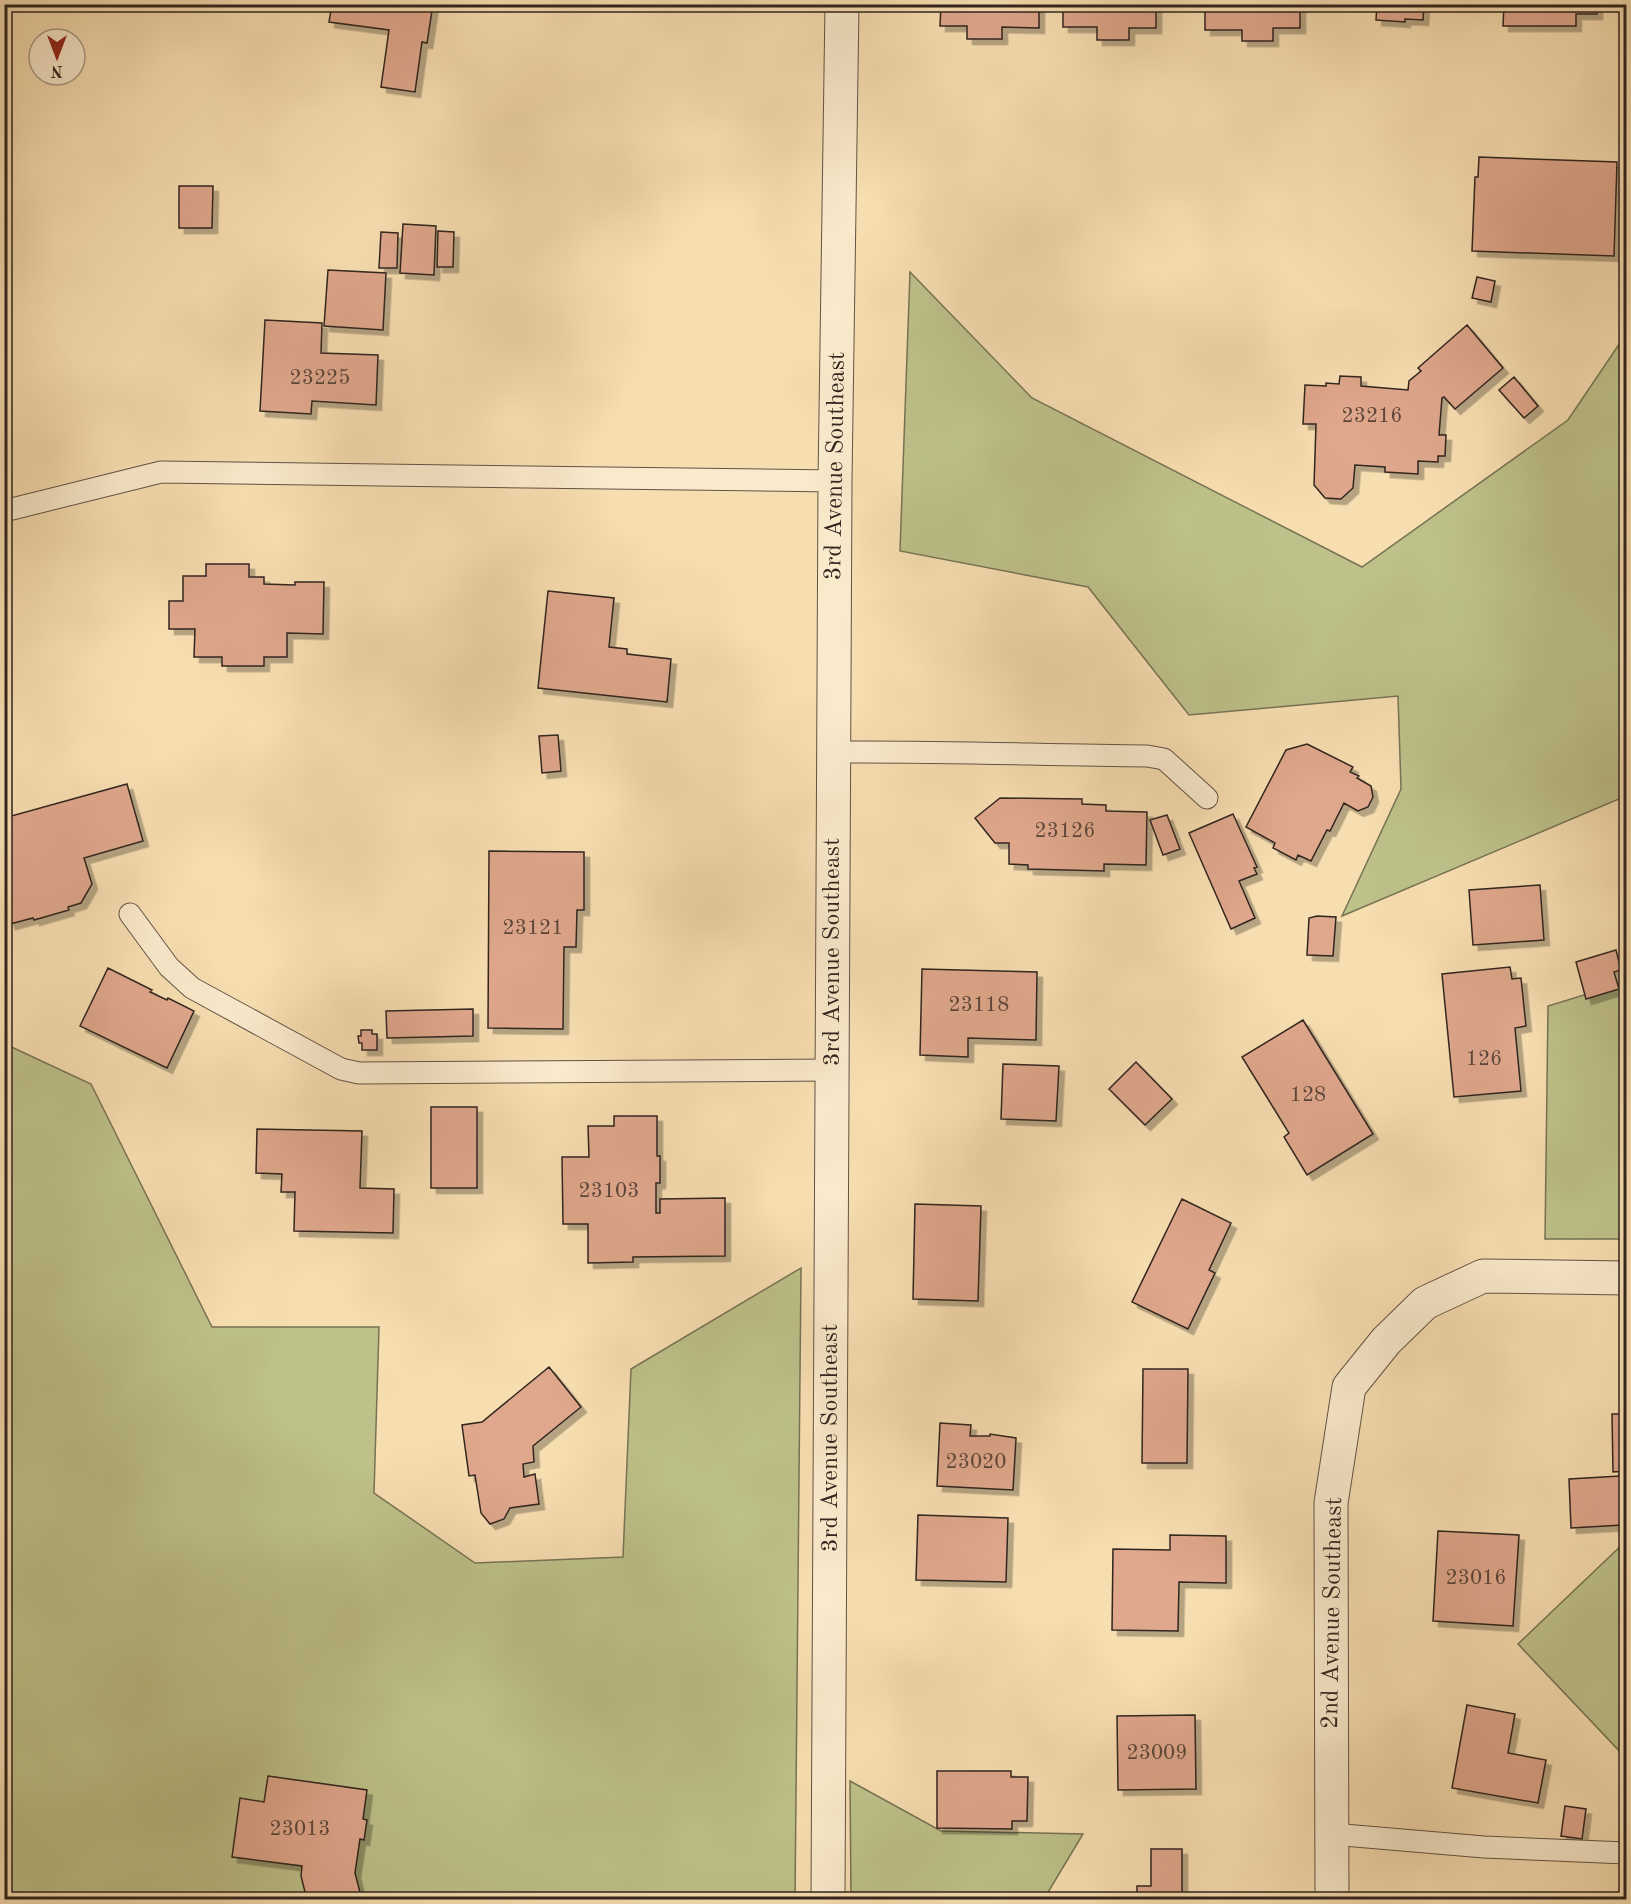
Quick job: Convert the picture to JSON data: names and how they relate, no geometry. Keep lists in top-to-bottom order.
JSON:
{
  "streets": {
    "street": ["3rd Avenue Southeast", "2nd Avenue Southeast"]
  },
  "house_numbers": [
    "23225",
    "23216",
    "23126",
    "23121",
    "23118",
    "126",
    "128",
    "23103",
    "23020",
    "23016",
    "23009",
    "23013"
  ],
  "north": "bottom"
}
